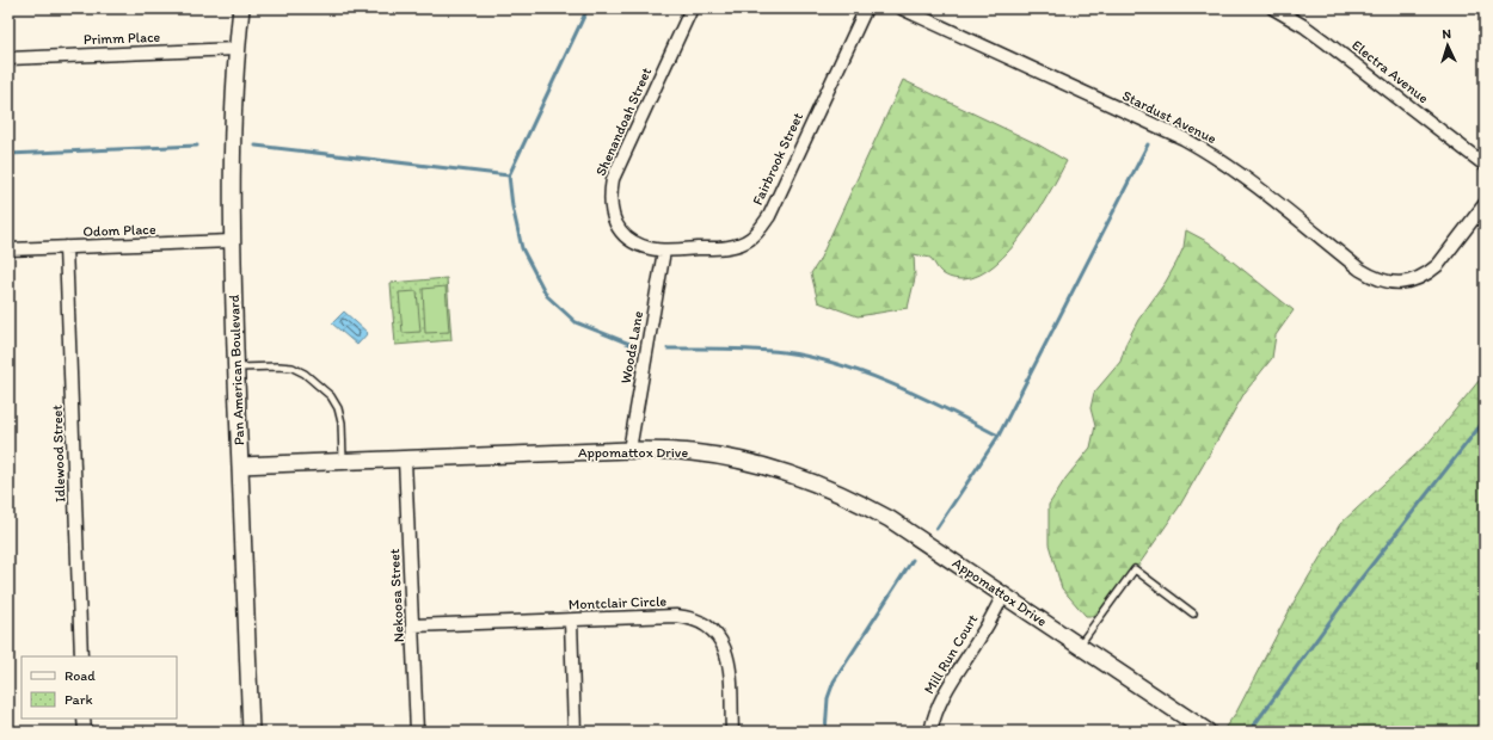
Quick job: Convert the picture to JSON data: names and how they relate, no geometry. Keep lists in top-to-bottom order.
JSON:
{
  "streets": {
    "street": [
      "Primm Place",
      "Electra Avenue",
      "Stardust Avenue",
      "Shenandoah Street",
      "Fairbrook Street",
      "Odom Place",
      "Woods Lane",
      "Pan American Boulevard",
      "Appomattox Drive",
      "Idlewood Street",
      "Nekoosa Street",
      "Montclair Circle",
      "Mill Run Court"
    ]
  },
  "crossings": [
    ["Primm Place", "Pan American Boulevard"],
    ["Shenandoah Street", "Fairbrook Street"],
    ["Shenandoah Street", "Woods Lane"],
    ["Fairbrook Street", "Woods Lane"],
    ["Odom Place", "Pan American Boulevard"],
    ["Odom Place", "Idlewood Street"],
    ["Woods Lane", "Appomattox Drive"],
    ["Pan American Boulevard", "Appomattox Drive"],
    ["Appomattox Drive", "Nekoosa Street"],
    ["Appomattox Drive", "Mill Run Court"],
    ["Nekoosa Street", "Montclair Circle"]
  ],
  "legend": ["Road", "Park"],
  "north": "top"
}
